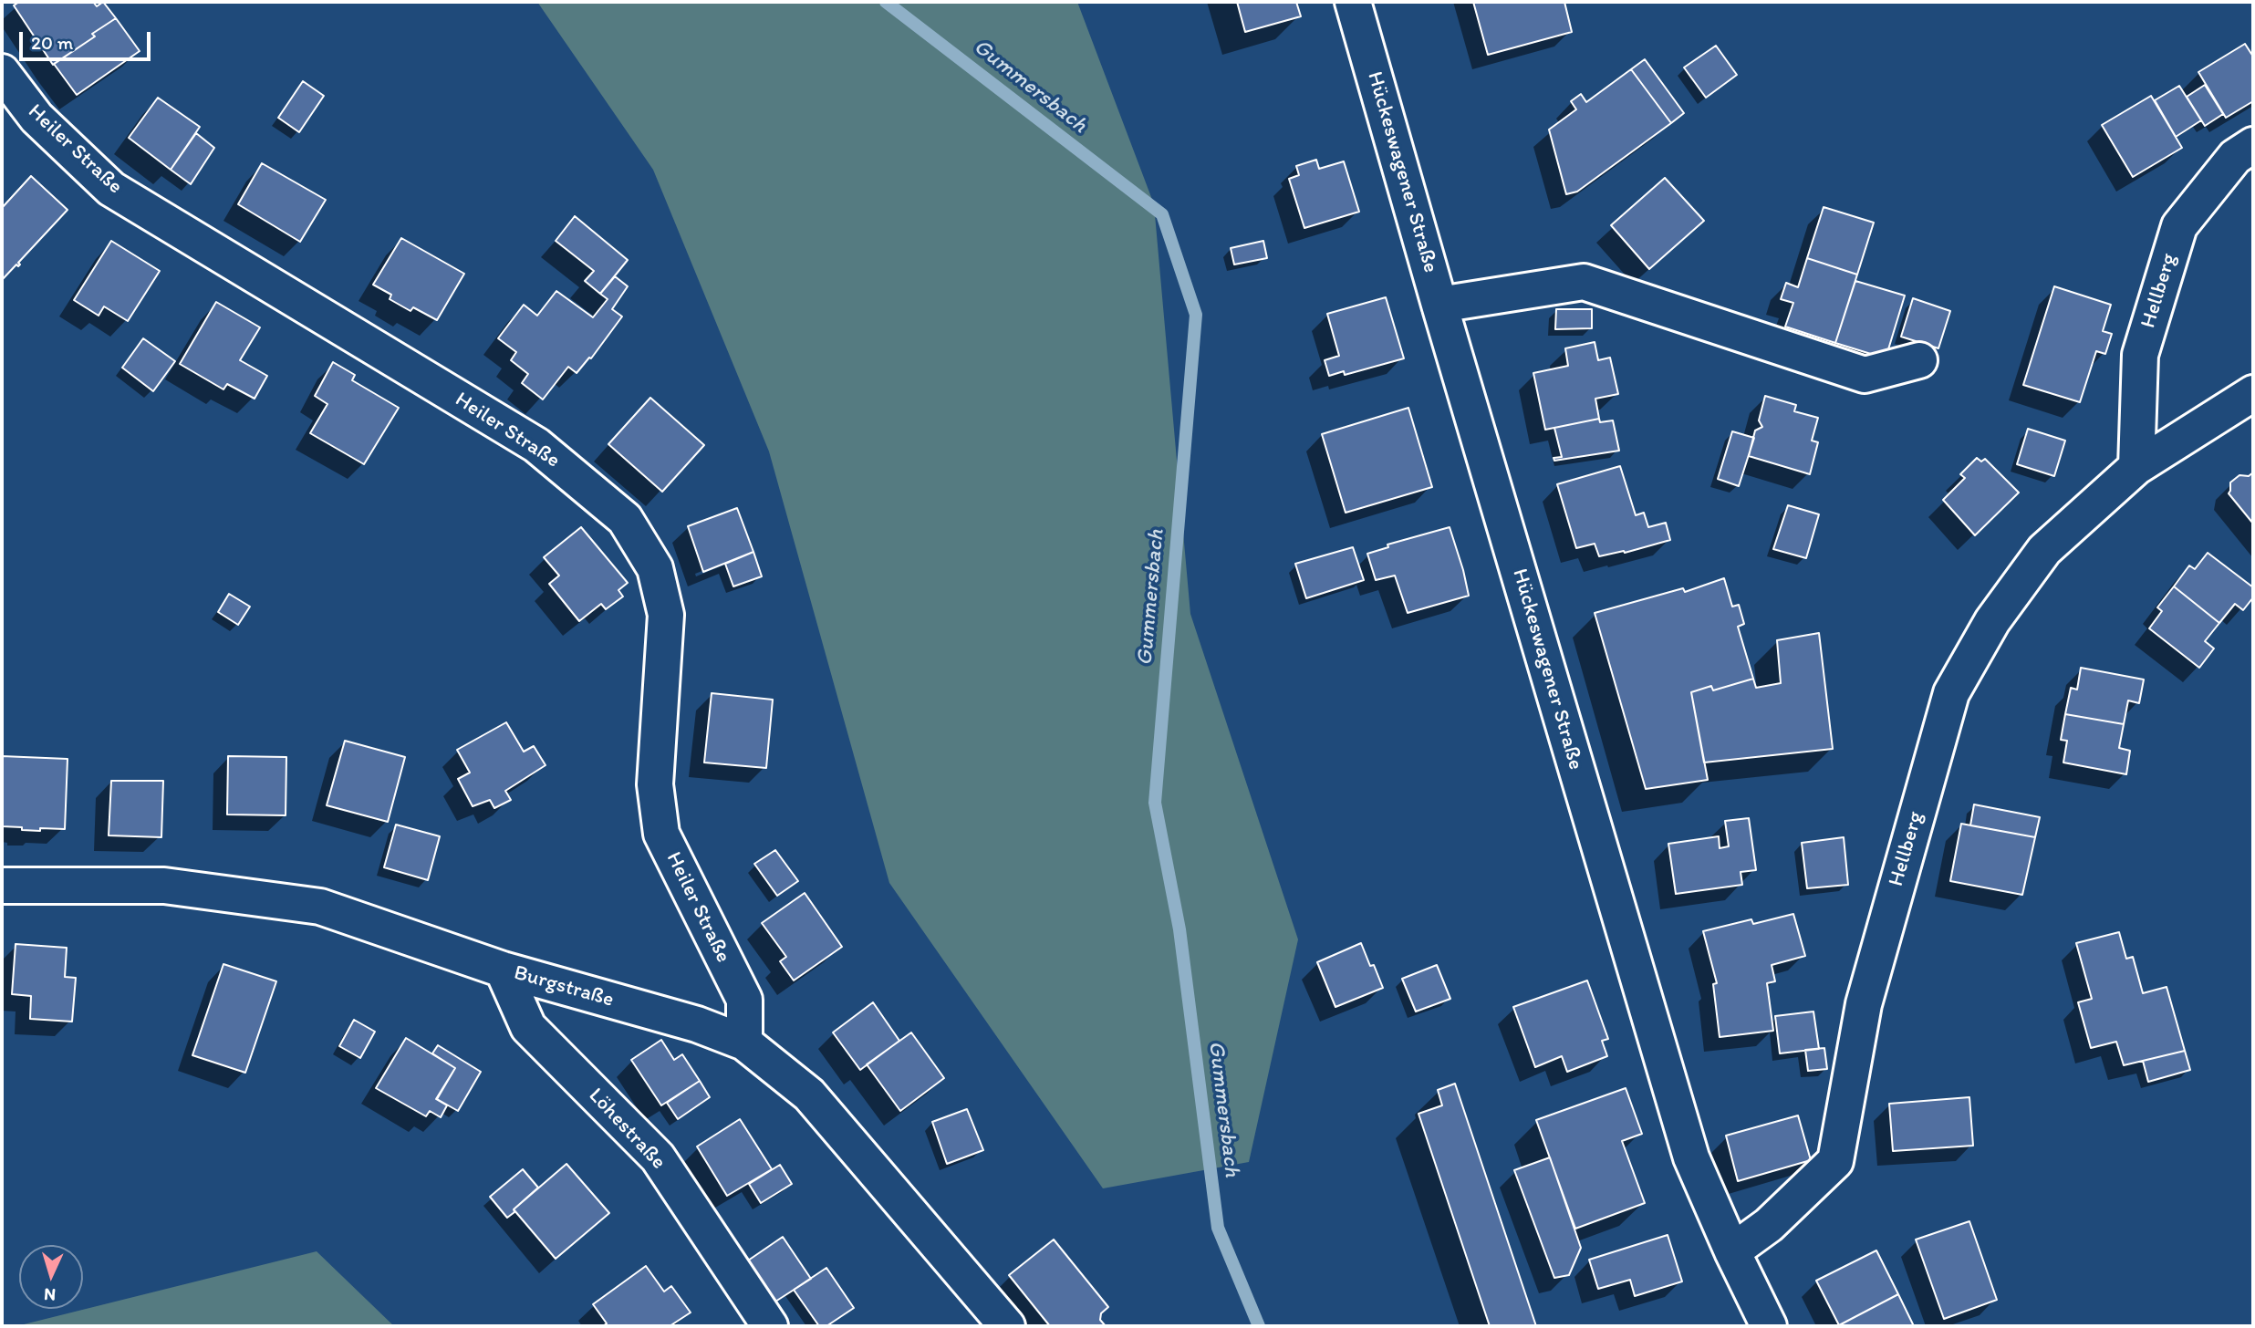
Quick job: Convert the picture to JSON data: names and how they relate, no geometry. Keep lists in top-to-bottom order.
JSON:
{
  "streets": {
    "street": [
      "Heiler Straße",
      "Hückeswagener Straße",
      "Hellberg",
      "Burgstraße",
      "Löhestraße"
    ]
  },
  "crossings": [
    ["Heiler Straße", "Burgstraße"],
    ["Hückeswagener Straße", "Hellberg"],
    ["Burgstraße", "Löhestraße"]
  ],
  "water": ["Gummersbach"],
  "scale_bar": "20 m",
  "north": "bottom"
}
